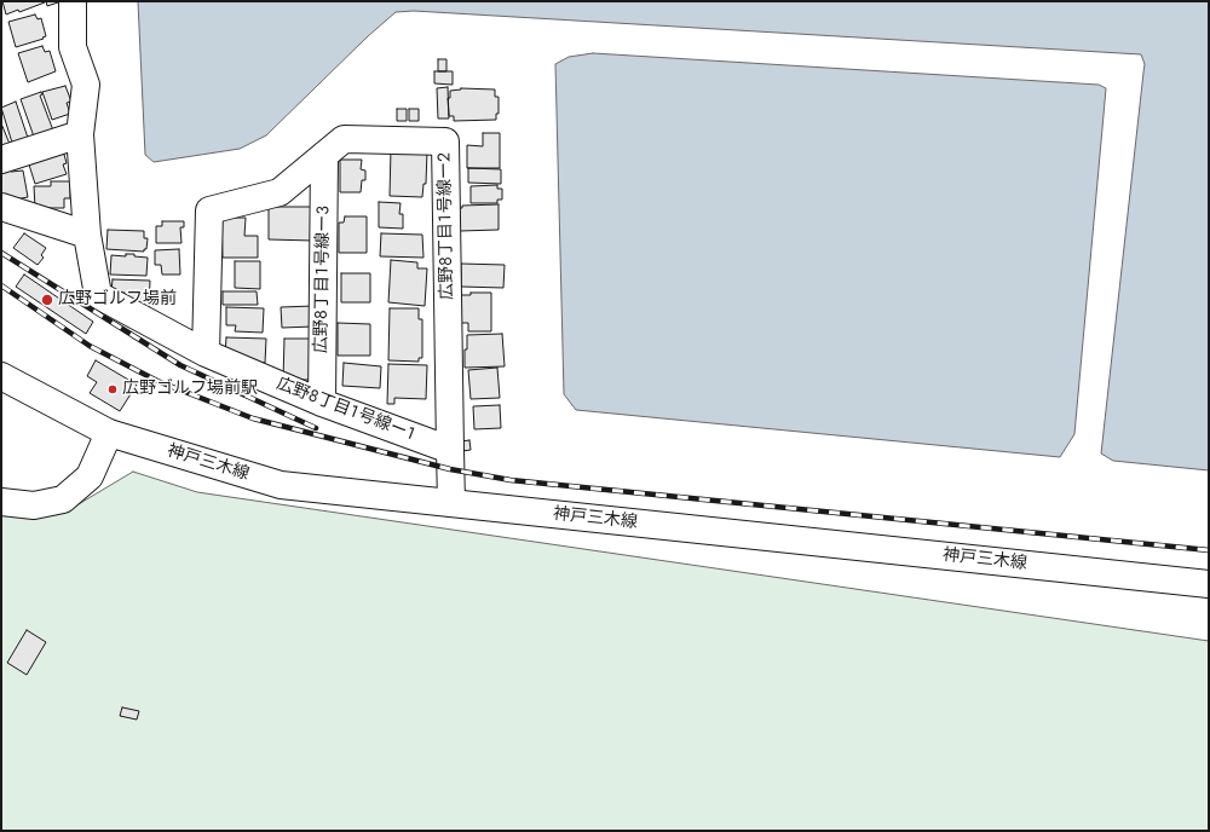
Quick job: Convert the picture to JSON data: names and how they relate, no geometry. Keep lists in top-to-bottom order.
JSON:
{
  "streets": {
    "street": [
      "広野８丁目１号線ー２",
      "広野８丁目１号線ー３",
      "広野８丁目１号線ー１",
      "神戸三木線"
    ]
  },
  "crossings": [
    ["広野８丁目１号線ー２", "広野８丁目１号線ー３"],
    ["広野８丁目１号線ー２", "広野８丁目１号線ー１"],
    ["広野８丁目１号線ー３", "広野８丁目１号線ー１"]
  ],
  "places": ["広野ゴルフ場前", "広野ゴルフ場前駅"]
}
